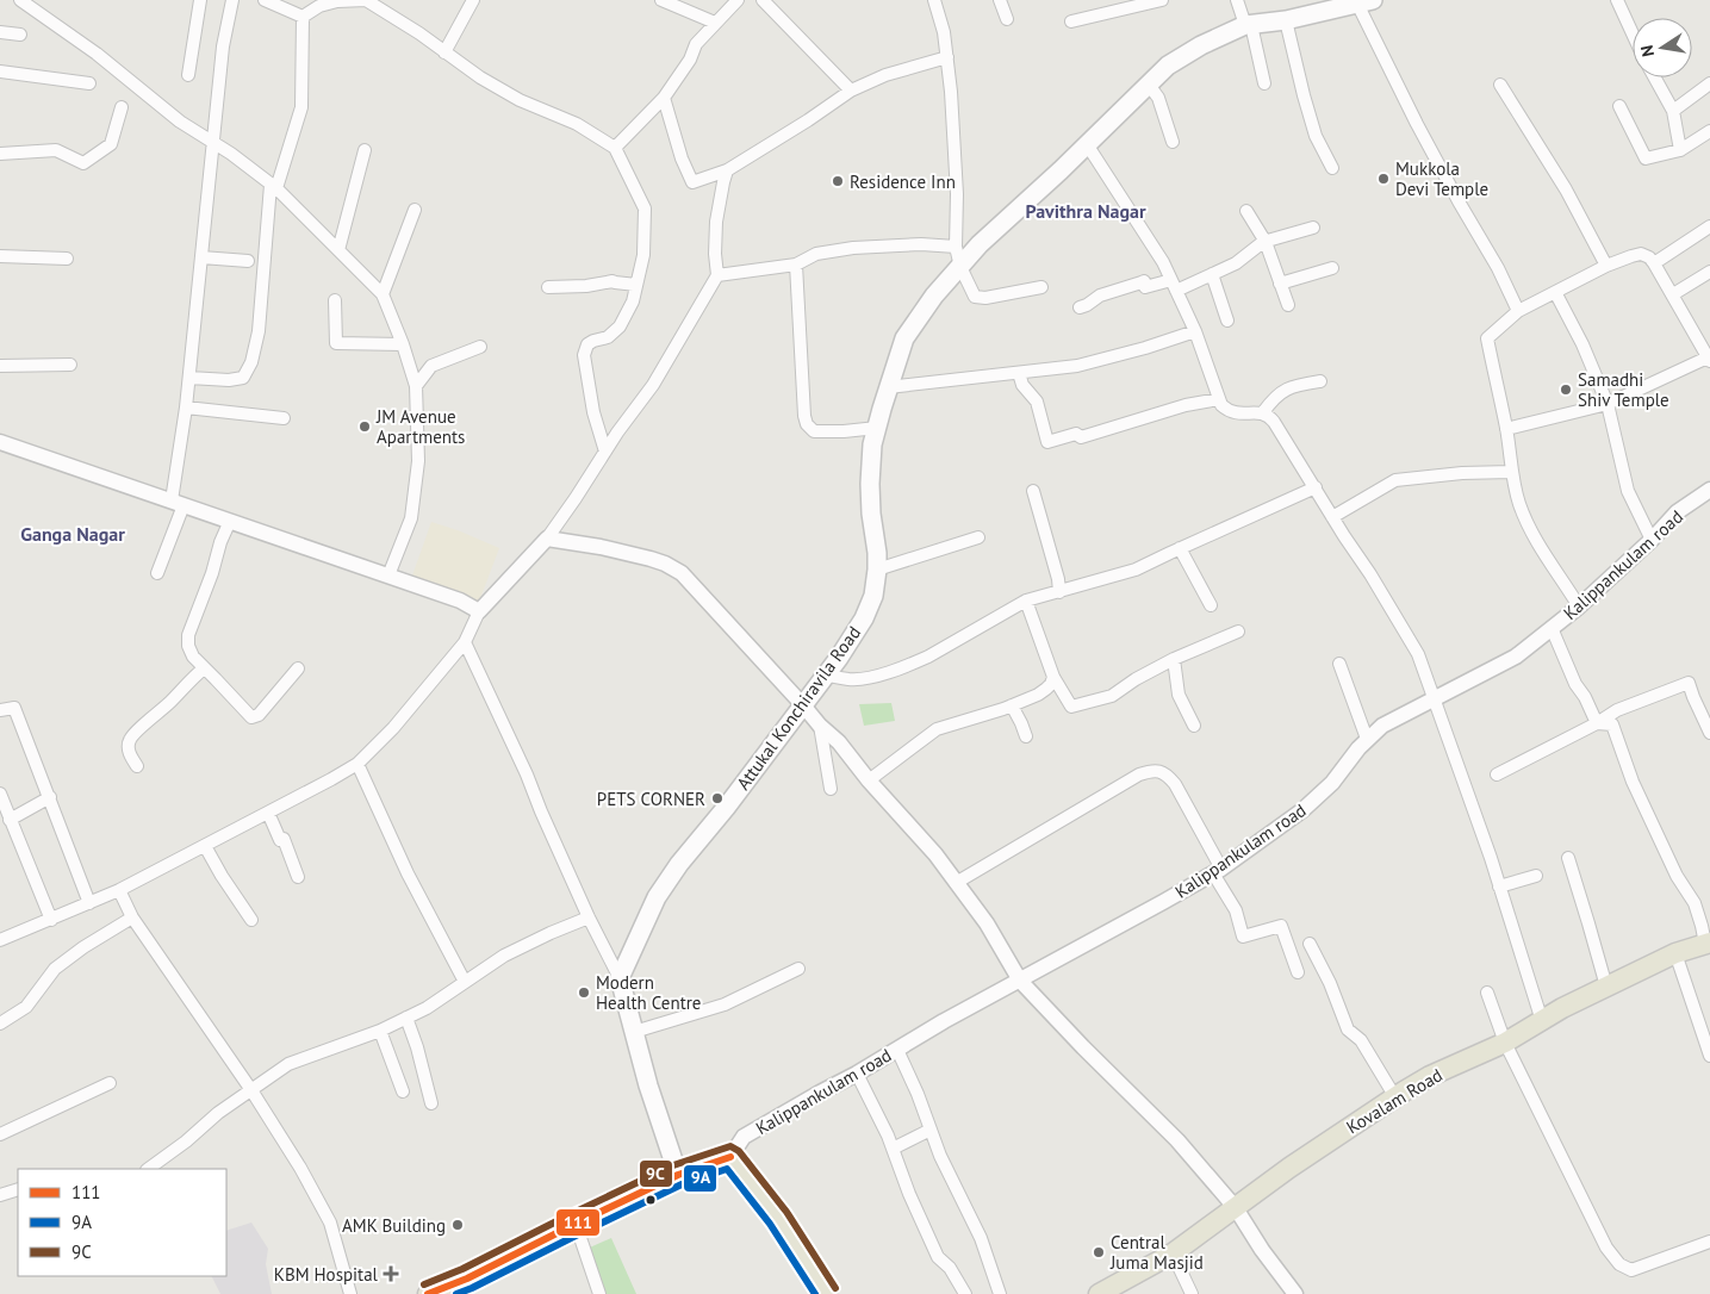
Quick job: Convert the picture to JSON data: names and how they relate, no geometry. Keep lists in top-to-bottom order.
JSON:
{
  "streets": {
    "main road": ["Attukal Konchiravila Road", "Kovalam Road"],
    "street": ["Kalippankulam road"]
  },
  "districts": ["Pavithra Nagar", "Ganga Nagar"],
  "places": {
    "other": [
      "Mukkola Devi Temple",
      "Residence Inn",
      "Samadhi Shiv Temple",
      "JM Avenue Apartments",
      "PETS CORNER",
      "Modern Health Centre",
      "AMK Building",
      "Central Juma Masjid"
    ],
    "health": ["KBM Hospital"]
  },
  "lines": ["transit line 9C", "transit line 111", "transit line 9A"],
  "legend": ["111", "9A", "9C"],
  "north": "left"
}
